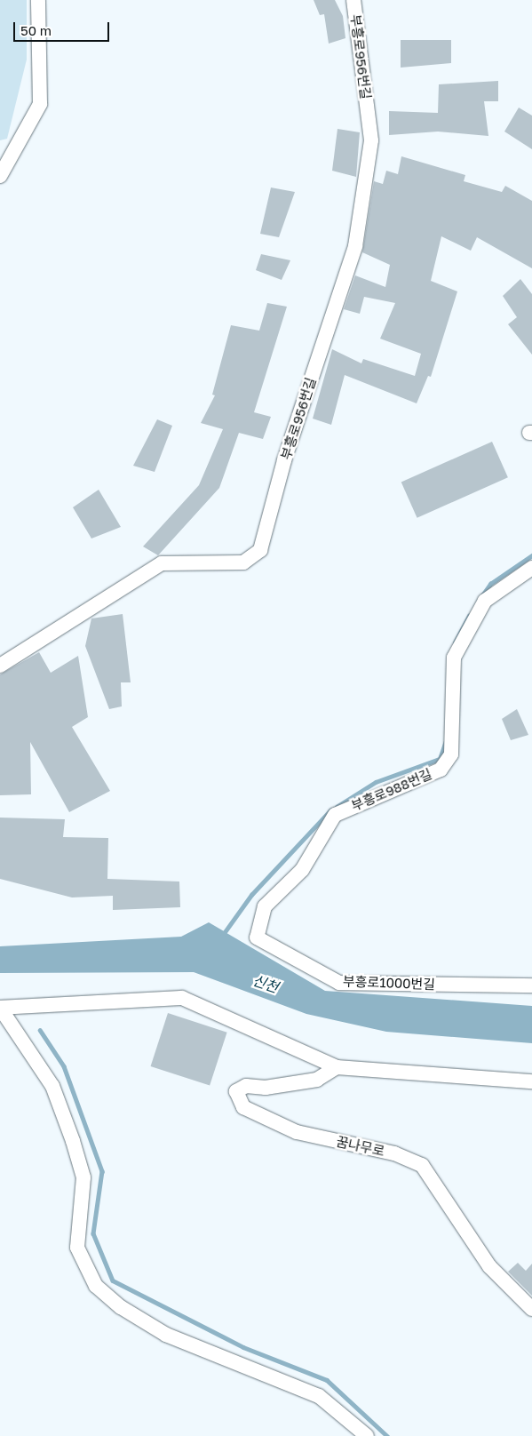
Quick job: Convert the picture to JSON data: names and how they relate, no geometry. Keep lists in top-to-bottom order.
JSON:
{
  "streets": {
    "street": [
      "부흥로956번길",
      "부흥로988번길",
      "부흥로1000번길",
      "꿈나무로"
    ]
  },
  "crossings": [
    ["부흥로988번길", "부흥로1000번길"]
  ],
  "water": ["신천"],
  "scale_bar": "50 m"
}
